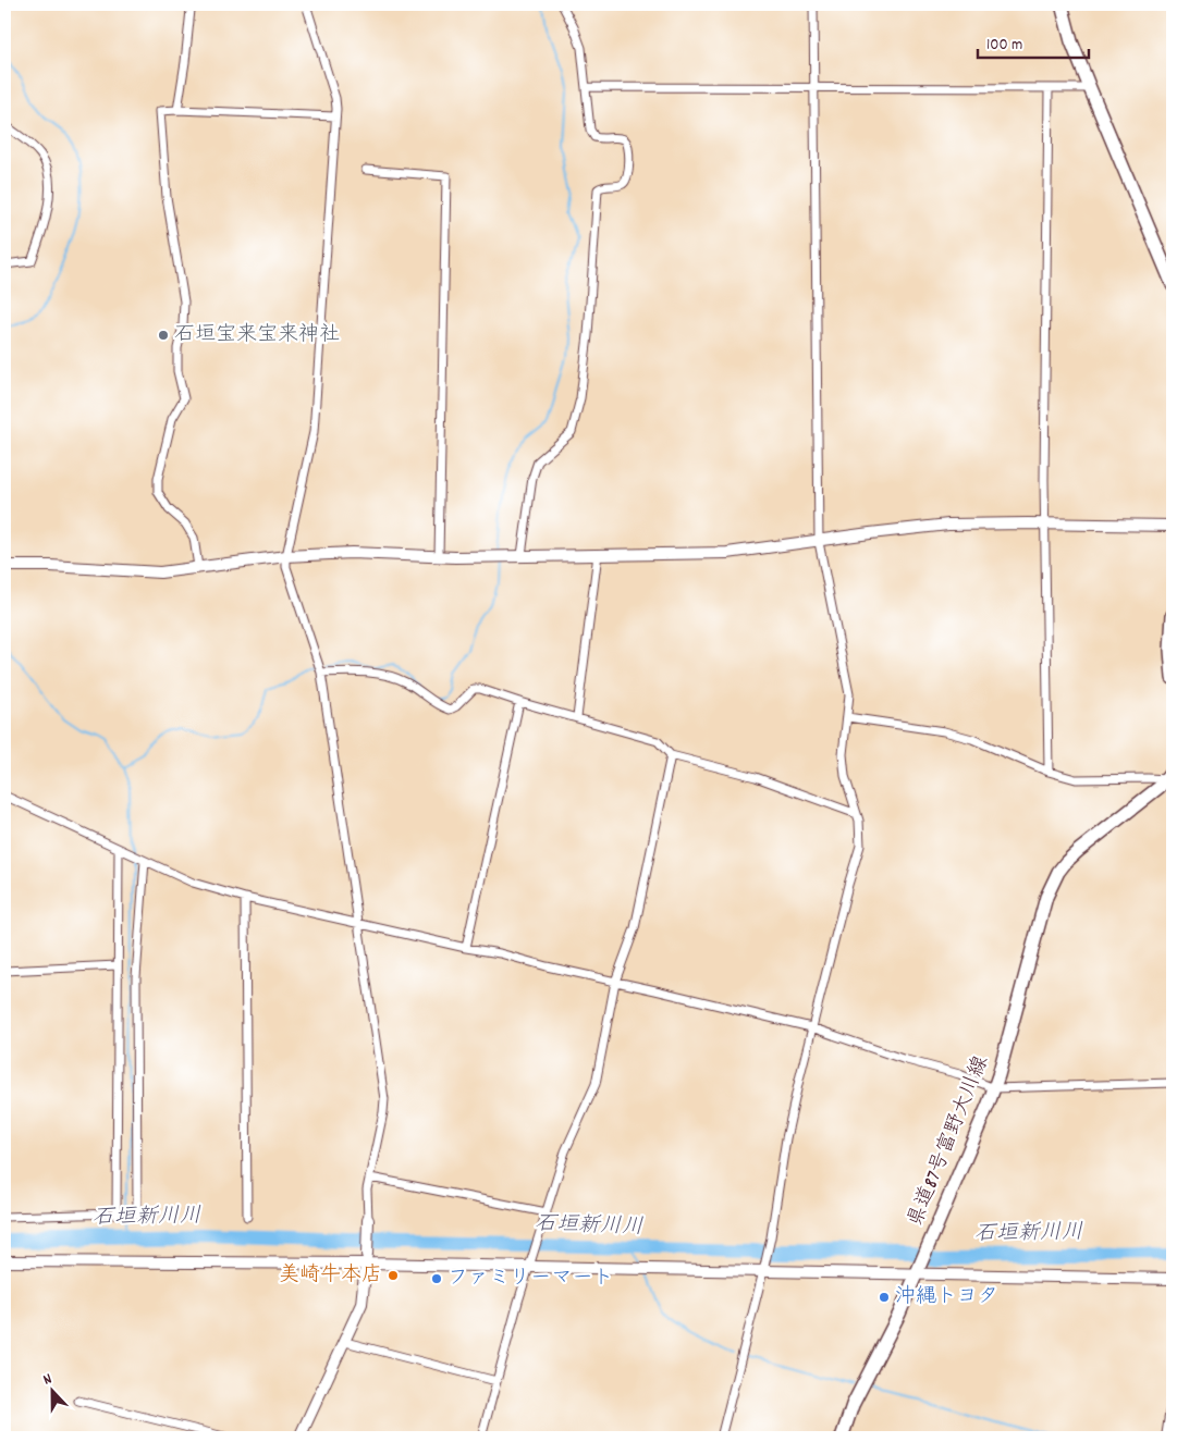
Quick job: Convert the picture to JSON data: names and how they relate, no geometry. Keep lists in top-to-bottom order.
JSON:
{
  "streets": {
    "main road": ["県道87号富野大川線"]
  },
  "water": ["石垣新川川"],
  "places": [
    "石垣宝来宝来神社",
    "美崎牛本店",
    "ファミリーマート",
    "沖縄トヨタ"
  ],
  "scale_bar": "100 m",
  "north": "top"
}
